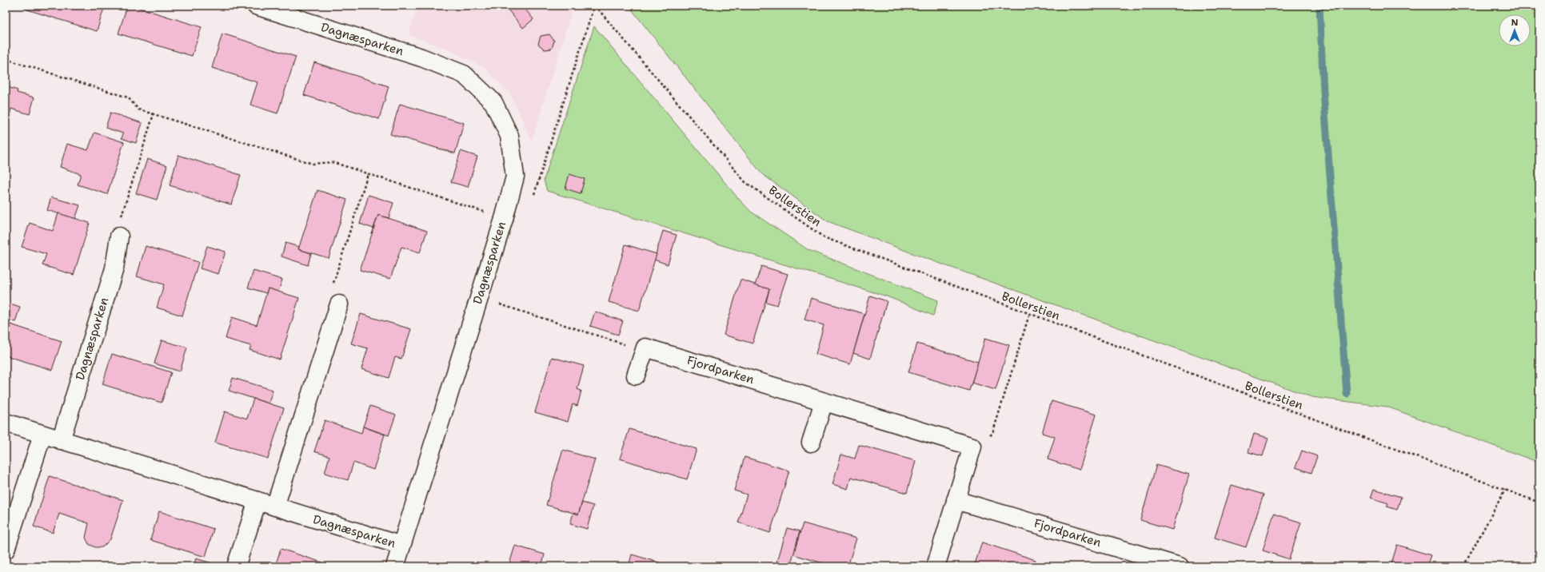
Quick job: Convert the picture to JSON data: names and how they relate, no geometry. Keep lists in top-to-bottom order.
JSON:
{
  "streets": {
    "street": ["Dagnæsparken", "Fjordparken"],
    "path": ["Bollerstien"]
  },
  "north": "top"
}
